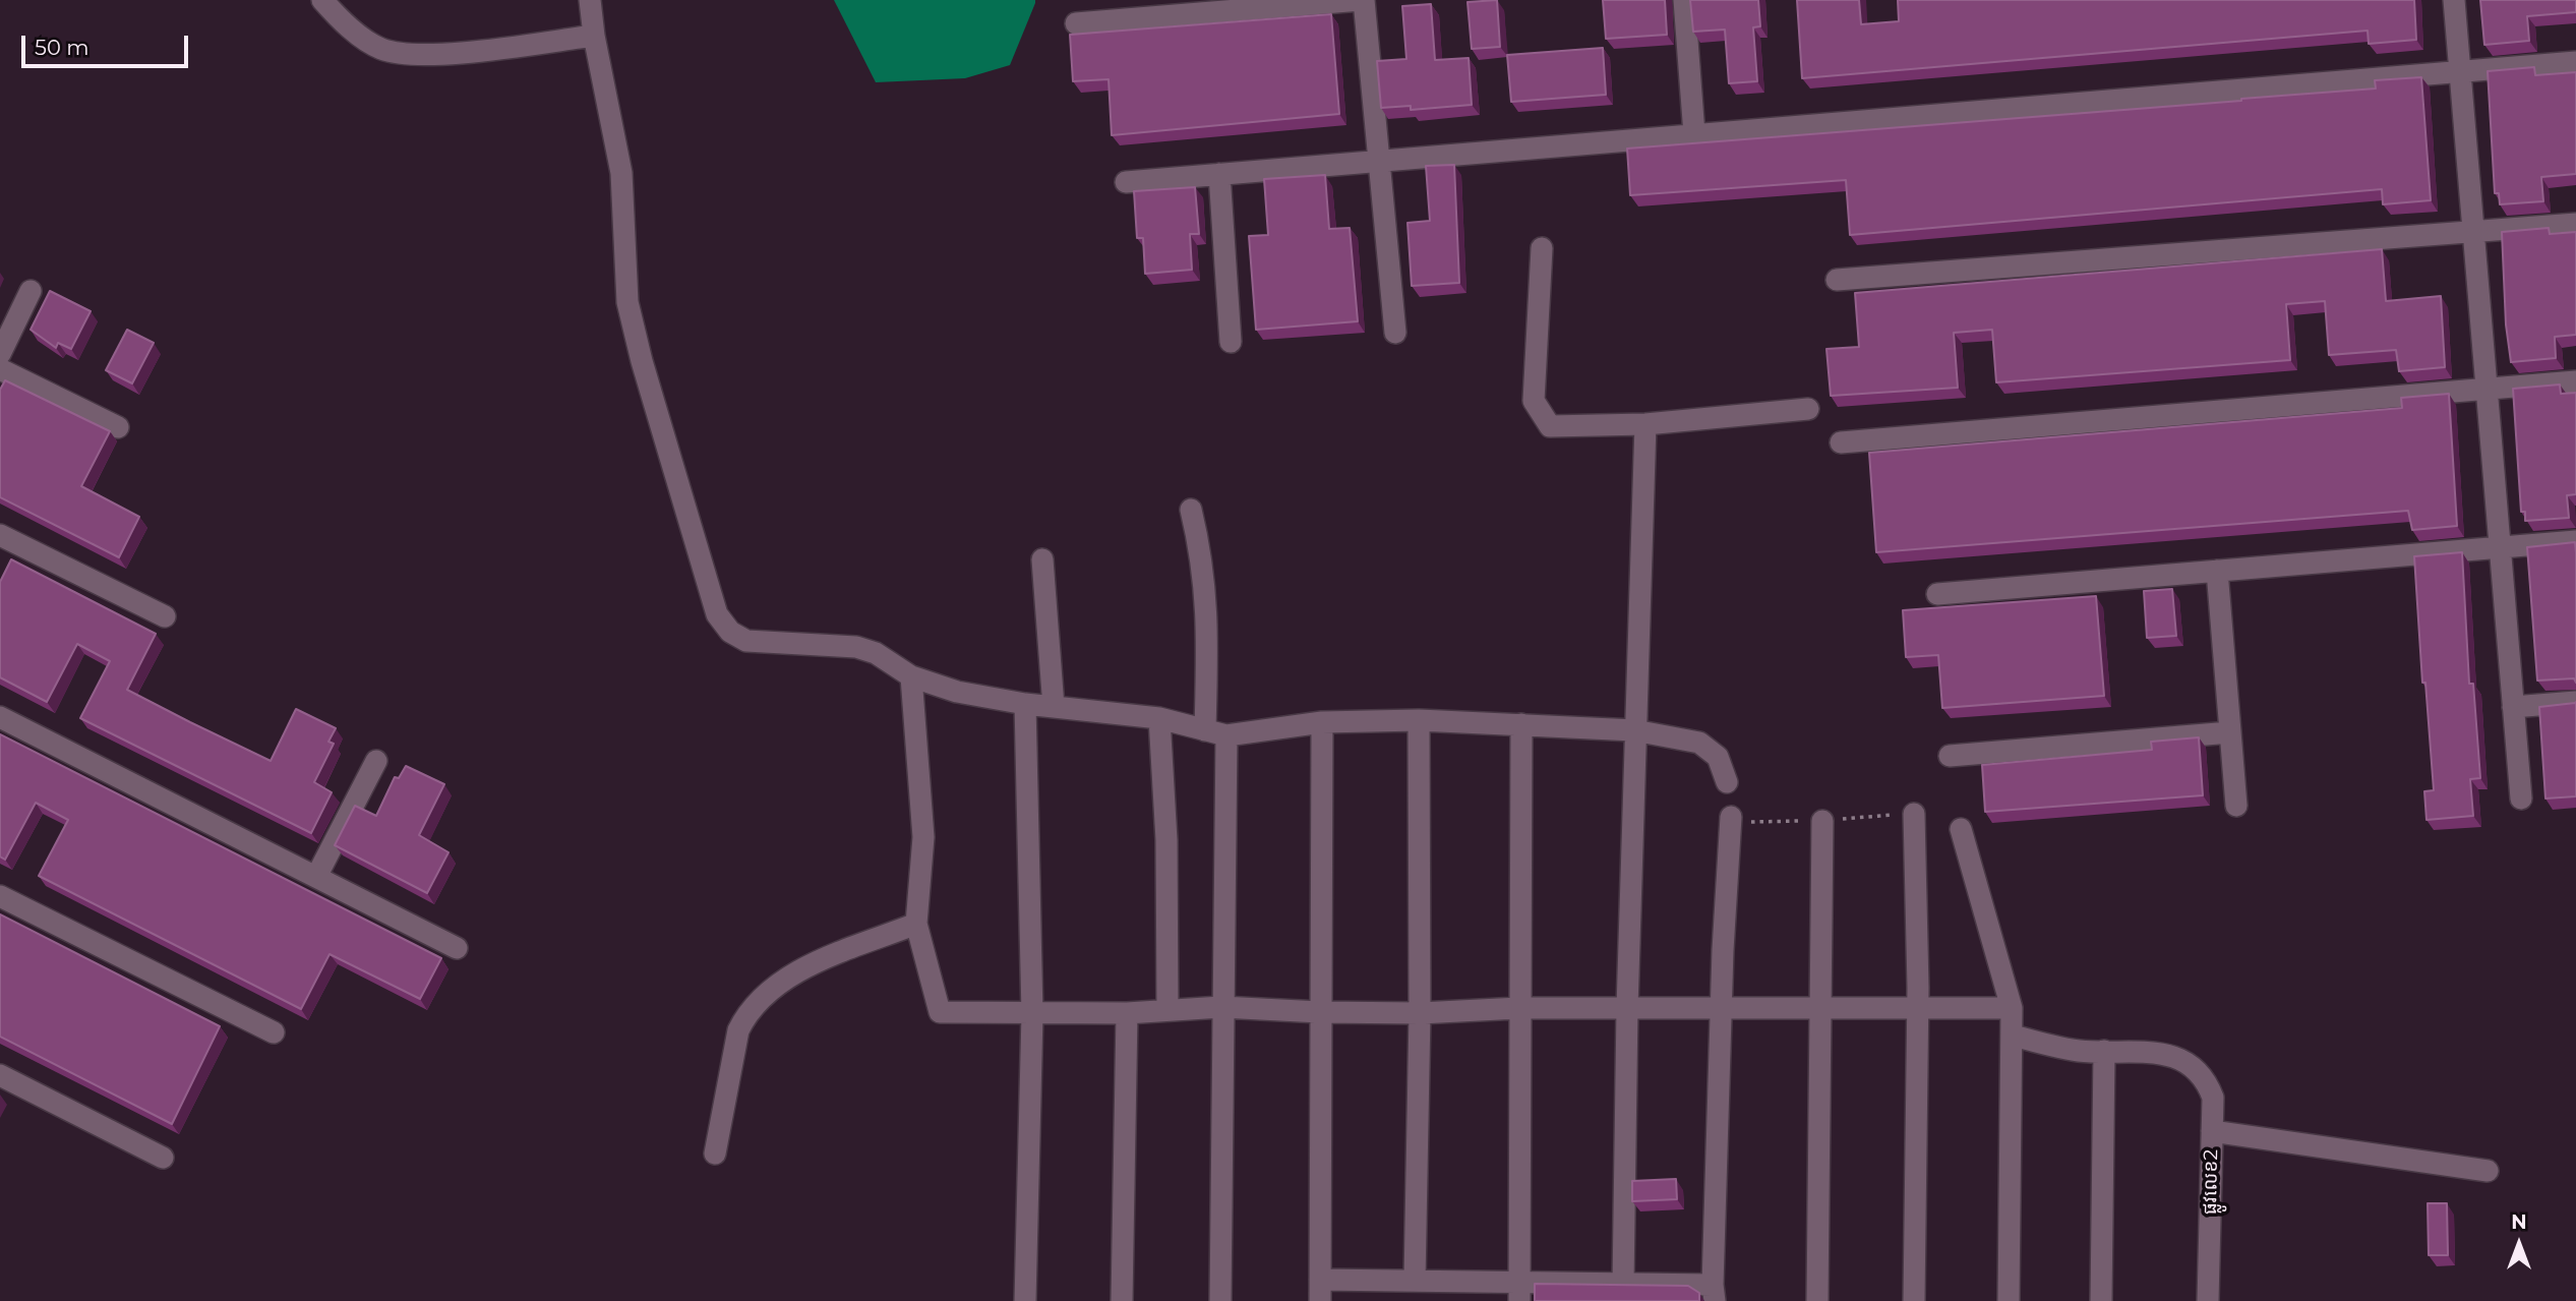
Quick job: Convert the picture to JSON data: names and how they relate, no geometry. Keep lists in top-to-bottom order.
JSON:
{
  "streets": {
    "street": ["ផ្លូវលេខ2"]
  },
  "scale_bar": "50 m",
  "north": "top"
}
